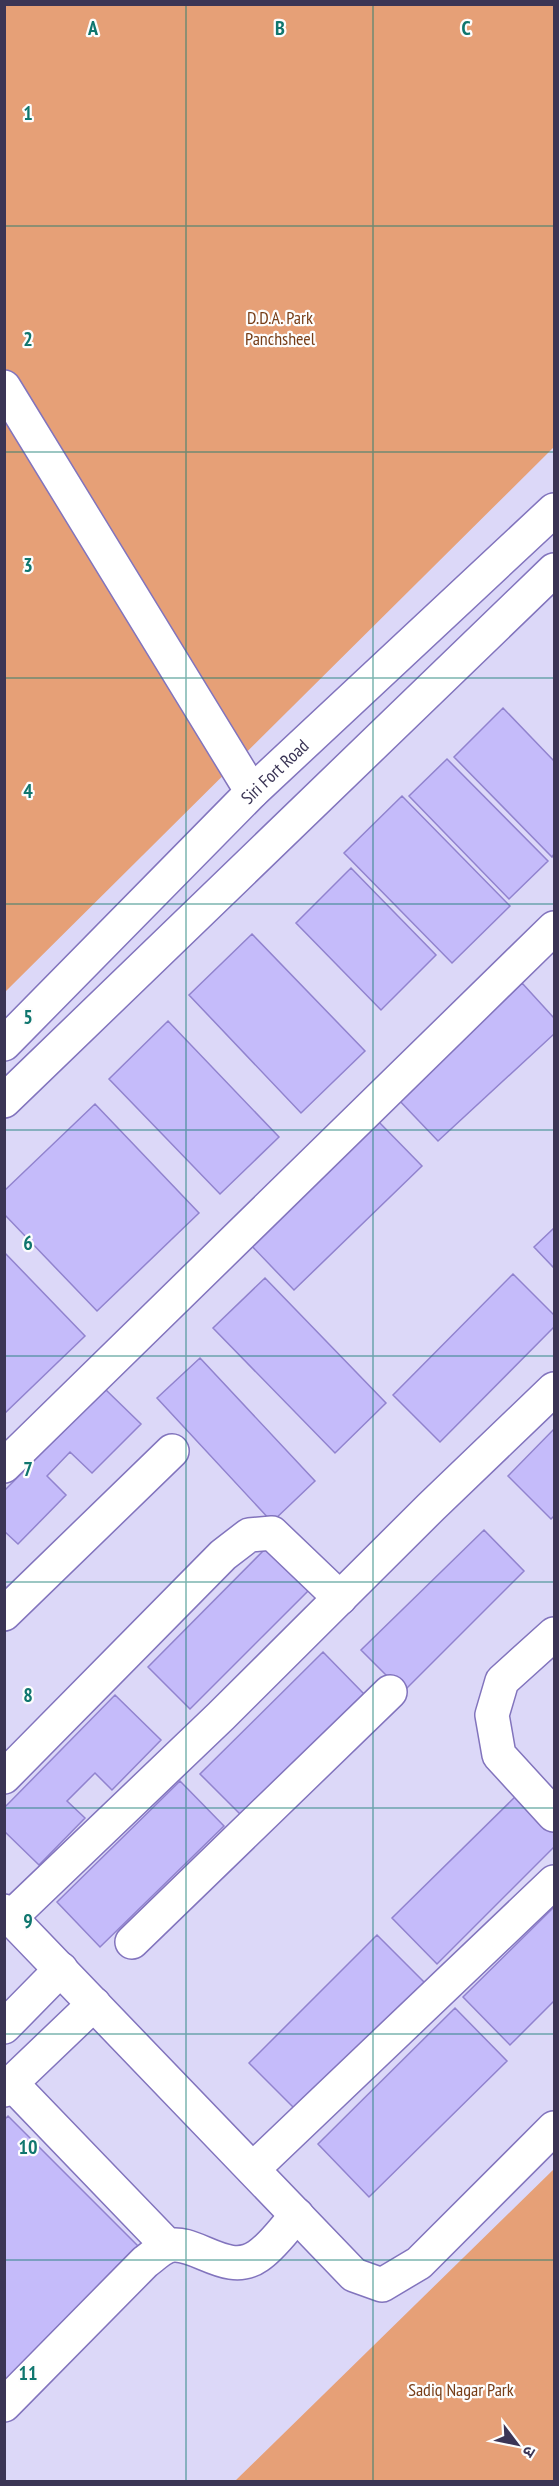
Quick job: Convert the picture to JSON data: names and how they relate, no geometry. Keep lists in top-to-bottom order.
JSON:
{
  "streets": {
    "street": ["Siri Fort Road"]
  },
  "parks": ["D.D.A. Park Panchsheel", "Sadiq Nagar Park"],
  "north": "bottom right",
  "grid": {
    "columns": ["A", "B", "C"],
    "rows": [
      "1",
      "2",
      "3",
      "4",
      "5",
      "6",
      "7",
      "8",
      "9",
      "10",
      "11"
    ]
  }
}
